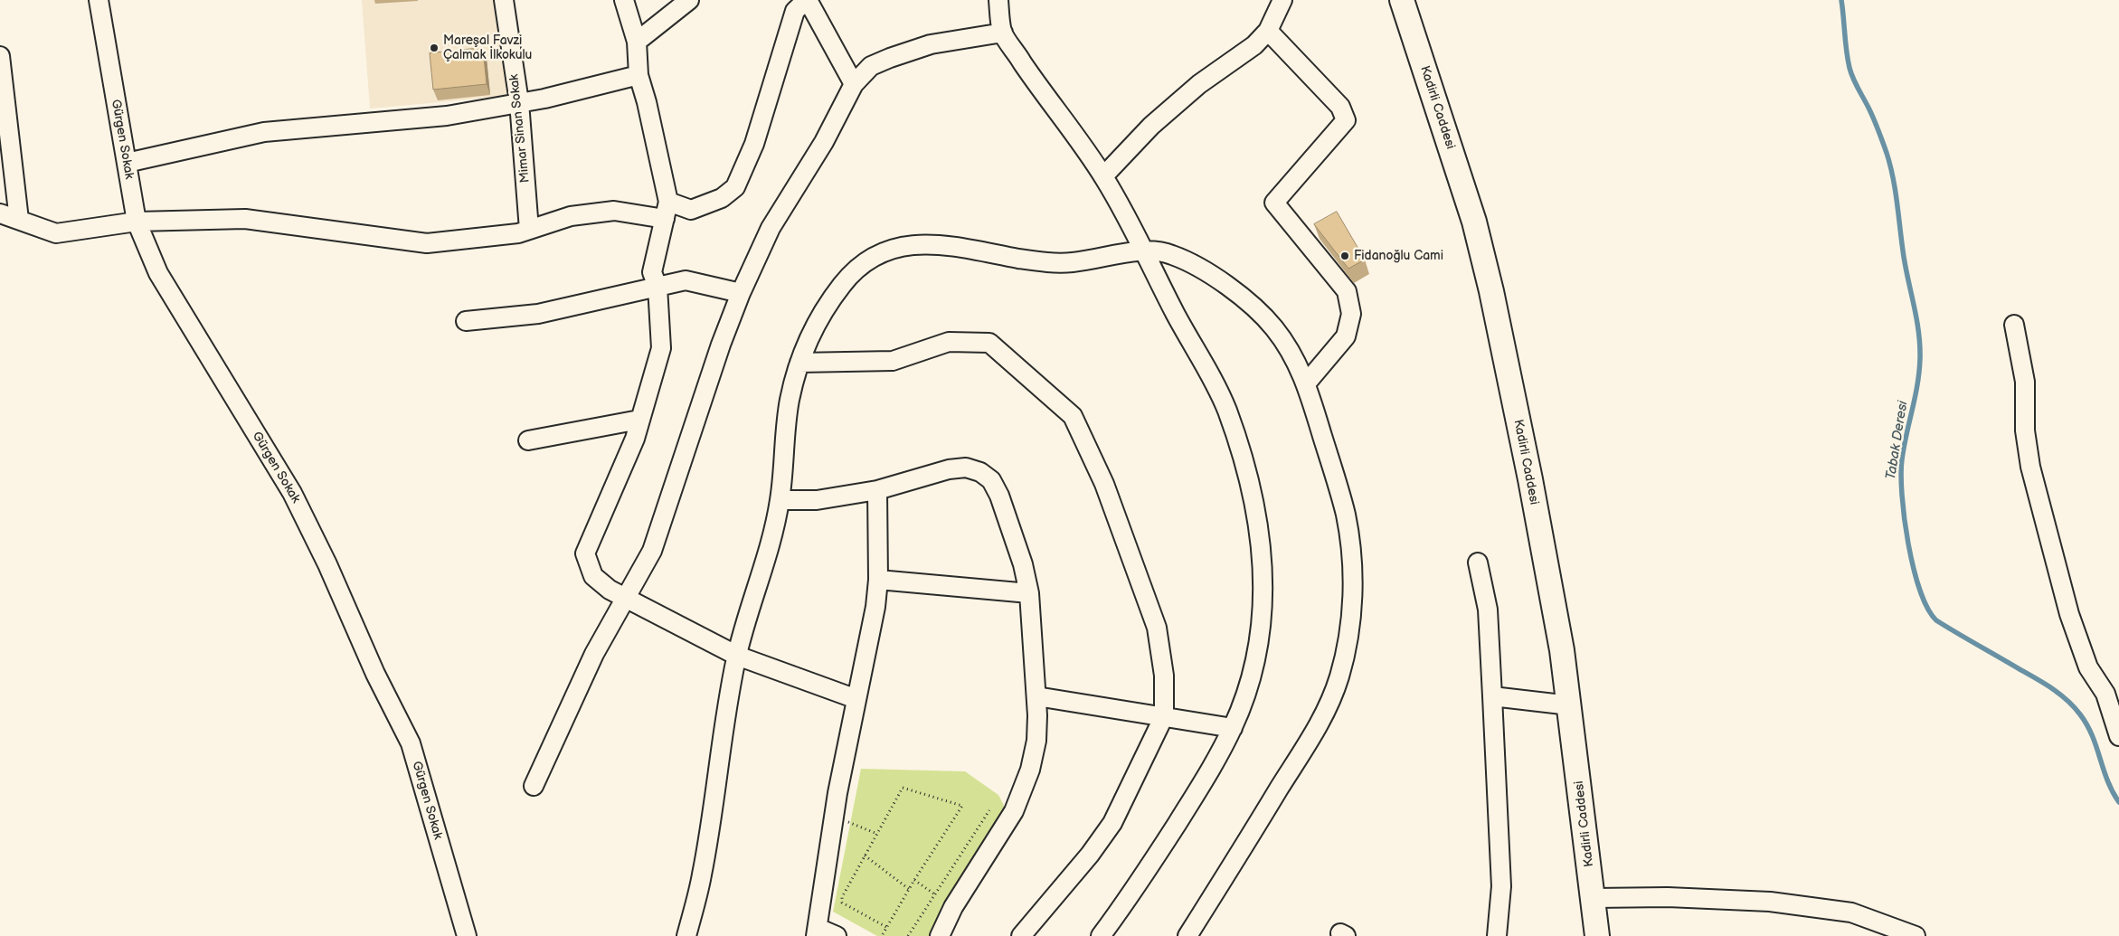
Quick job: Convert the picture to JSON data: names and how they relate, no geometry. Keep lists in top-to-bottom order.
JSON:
{
  "streets": {
    "main road": ["Kadirli Caddesi"],
    "street": ["Mimar Sinan Sokak", "Gürgen Sokak"]
  },
  "water": ["Tabak Deresi"],
  "places": ["Mareşal Favzi Çalmak İlkokulu", "Fidanoğlu Cami"]
}
